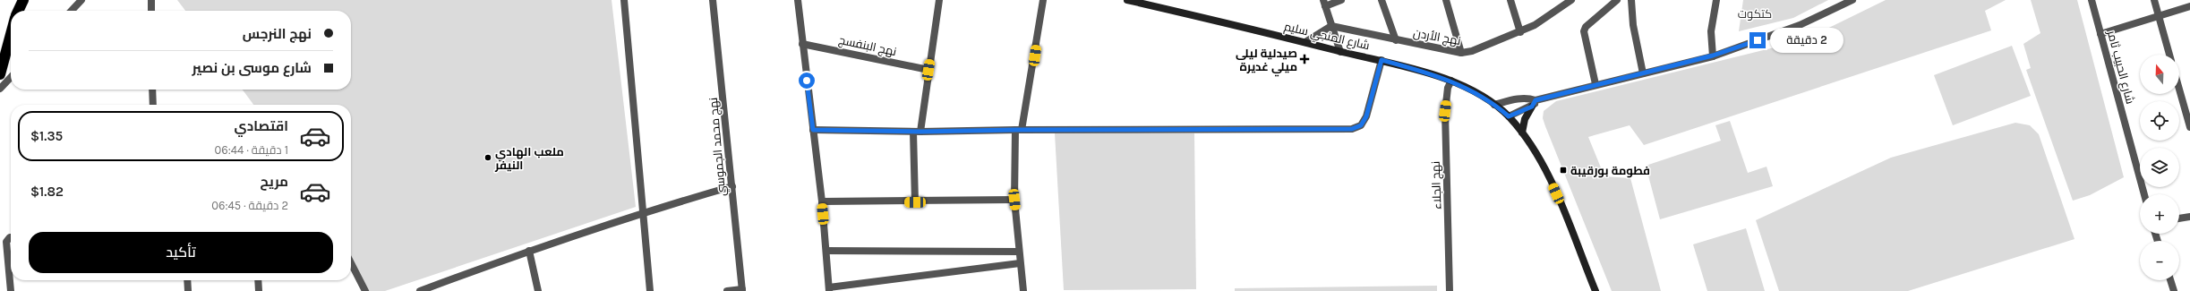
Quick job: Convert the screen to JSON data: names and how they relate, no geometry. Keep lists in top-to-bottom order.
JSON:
{
  "streets": {
    "main road": ["شارع المنجي سليم"],
    "street": [
      "نهج الأردن",
      "نهج البنفسج",
      "شارع الحبيب ثامر",
      "نهج محمد الجموسي",
      "نهج الجلاء"
    ]
  },
  "crossings": [
    ["شارع المنجي سليم", "نهج الجلاء"]
  ],
  "parks": ["كتكوت"],
  "places": {
    "health": ["صيدلية ليلى ميلي غديرة"],
    "other": ["ملعب الهادي النيفر"],
    "transit": ["فطومة بورقيبة"]
  },
  "north": "top",
  "page": {
    "banner": ["نهج النرجس", "شارع موسى بن نصير"],
    "bubble": "2 دقيقة",
    "map_buttons": ["+", "−"],
    "list": [
      {
        "name": "اقتصادي",
        "note": "1 دقيقة · 06:44",
        "value": "$1.35"
      },
      {
        "name": "مريح",
        "note": "2 دقيقة · 06:45",
        "value": "$1.82"
      }
    ],
    "buttons": "تأكيد"
  }
}
